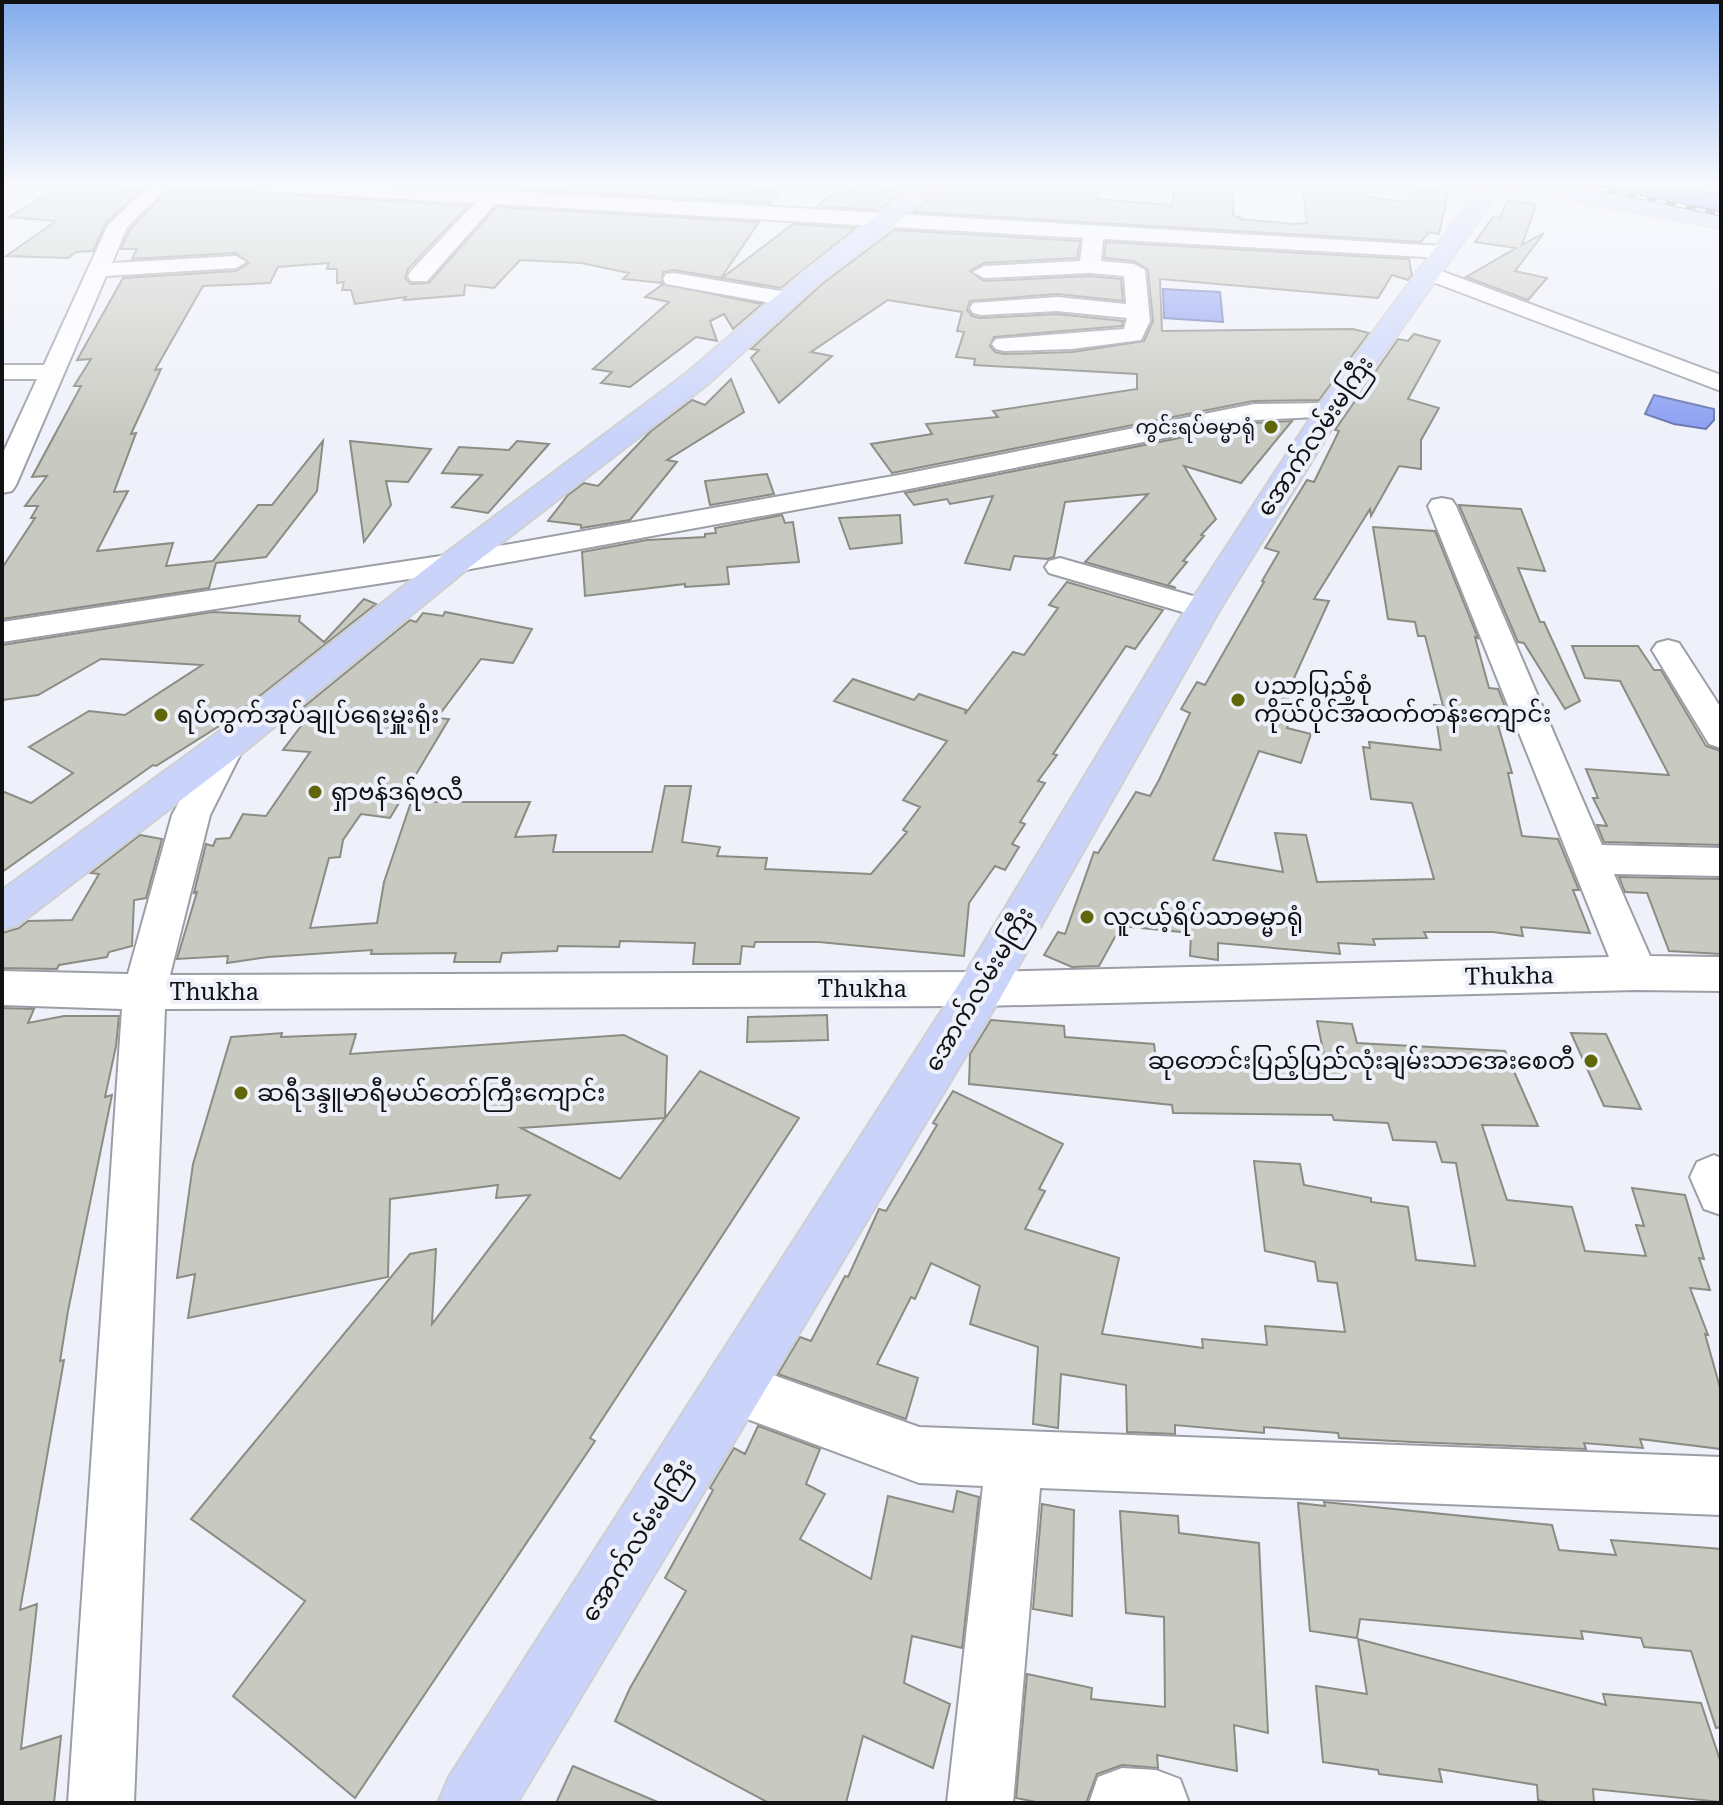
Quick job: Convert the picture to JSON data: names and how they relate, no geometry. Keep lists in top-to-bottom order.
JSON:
{
  "streets": {
    "main road": ["အောက်လမ်းမကြီး"],
    "street": ["Thukha"]
  },
  "crossings": [
    ["အောက်လမ်းမကြီး", "Thukha"]
  ],
  "places": [
    "ကွင်းရပ်ဓမ္မာရုံ",
    "ပညာပြည့်စုံ ကိုယ်ပိုင်အထက်တန်းကျောင်း",
    "ရပ်ကွက်အုပ်ချုပ်ရေးမှူးရုံး",
    "ရှာဗန်ဒရ်ဗလီ",
    "လူငယ့်ရိပ်သာဓမ္မာရုံ",
    "ဆုတောင်းပြည့်ပြည်လုံးချမ်းသာအေးစေတီ",
    "ဆရီဒန္ဒူမာရီမယ်တော်ကြီးကျောင်း"
  ]
}
